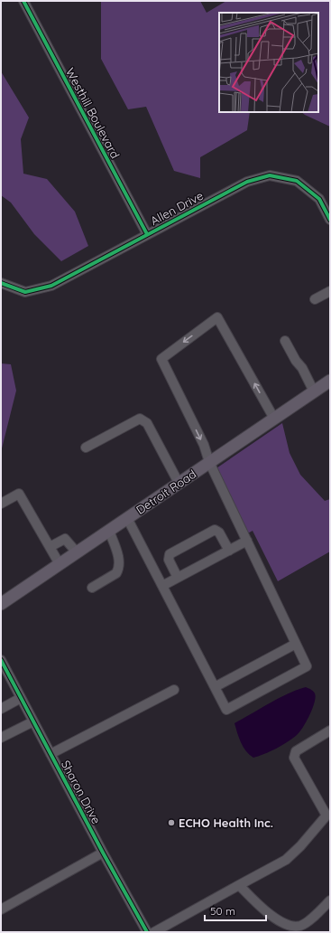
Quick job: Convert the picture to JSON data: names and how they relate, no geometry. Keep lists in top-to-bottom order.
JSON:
{
  "streets": {
    "main road": ["Detroit Road"],
    "street": ["Westhill Boulevard", "Allen Drive", "Sharon Drive"]
  },
  "crossings": [
    ["Westhill Boulevard", "Allen Drive"]
  ],
  "places": ["ECHO Health Inc."],
  "scale_bar": "50 m"
}
